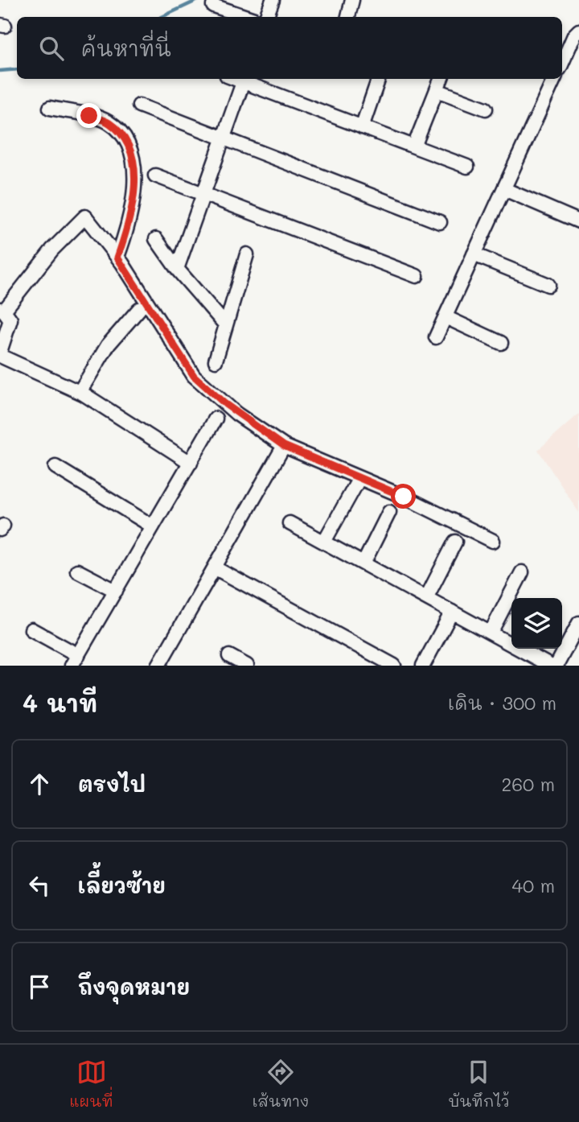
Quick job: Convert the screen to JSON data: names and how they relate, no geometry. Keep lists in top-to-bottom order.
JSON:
{
  "page": {
    "search": "ค้นหาที่นี่",
    "heading": ["4 นาที", "เดิน · 300 m"],
    "list": [
      ["ตรงไป", "260 m"],
      ["เลี้ยวซ้าย", "40 m"],
      "ถึงจุดหมาย"
    ],
    "nav": ["แผนที่", "เส้นทาง", "บันทึกไว้"]
  }
}
